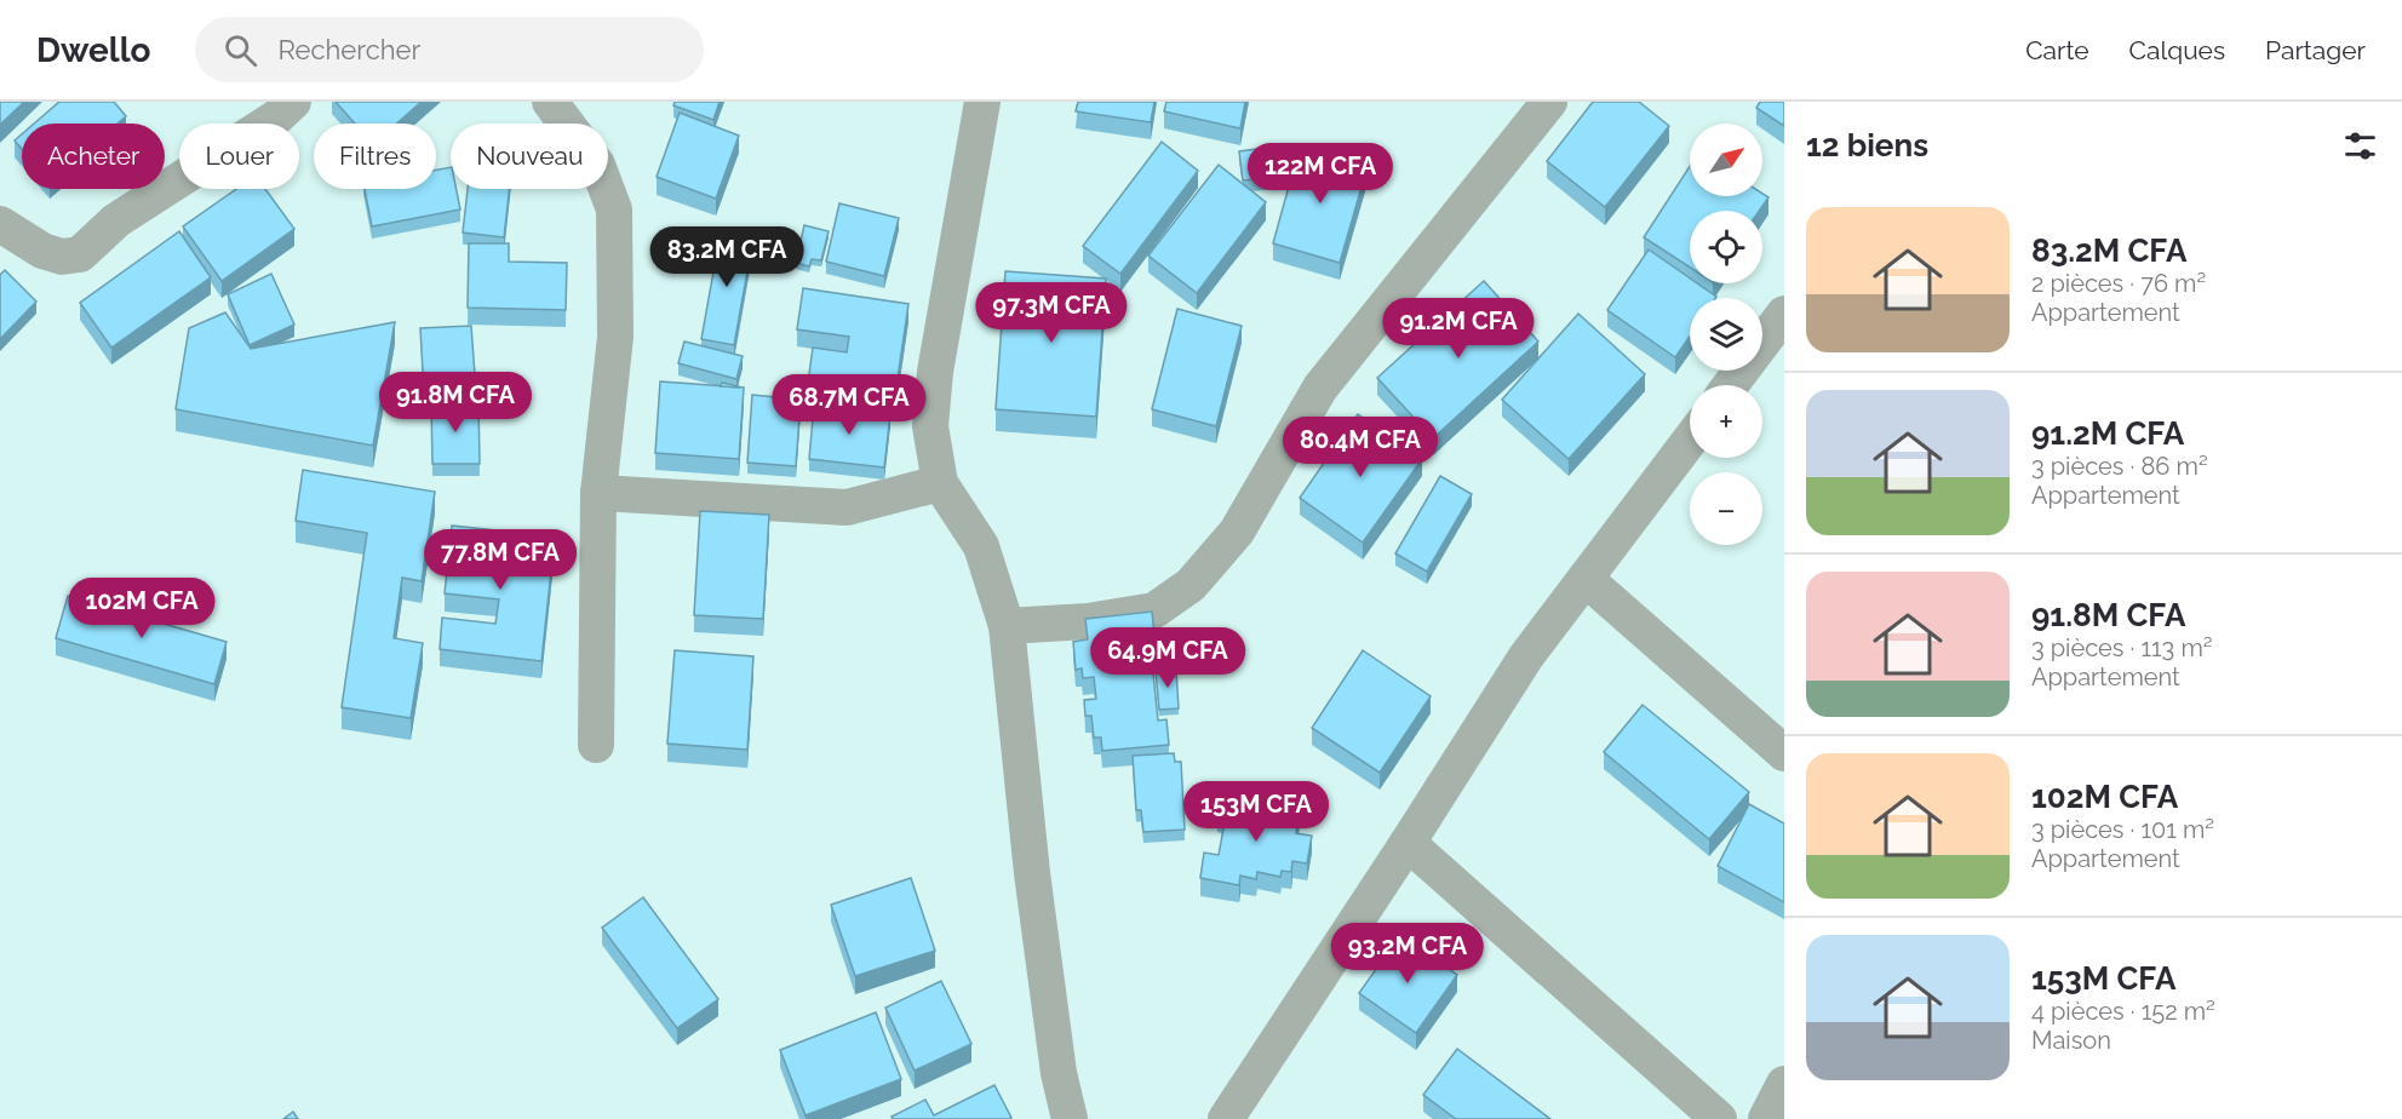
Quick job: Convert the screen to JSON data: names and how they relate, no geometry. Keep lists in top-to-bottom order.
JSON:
{
  "north": "top right",
  "page": {
    "header": "Dwello",
    "search": "Rechercher",
    "nav": ["Carte", "Calques", "Partager"],
    "heading": "12 biens",
    "map_buttons": ["+", "−"],
    "chip": [
      "Acheter",
      "Louer",
      "Filtres",
      "Nouveau"
    ],
    "price": [
      "122M CFA",
      "83.2M CFA",
      "97.3M CFA",
      "91.2M CFA",
      "91.8M CFA",
      "68.7M CFA",
      "80.4M CFA",
      "77.8M CFA",
      "102M CFA",
      "64.9M CFA",
      "153M CFA",
      "93.2M CFA"
    ],
    "list": [
      {
        "name": "83.2M CFA",
        "note": "2 pièces · 76 m² · Appartement"
      },
      {
        "name": "91.2M CFA",
        "note": "3 pièces · 86 m² · Appartement"
      },
      {
        "name": "91.8M CFA",
        "note": "3 pièces · 113 m² · Appartement"
      },
      {
        "name": "102M CFA",
        "note": "3 pièces · 101 m² · Appartement"
      },
      {
        "name": "153M CFA",
        "note": "4 pièces · 152 m² · Maison"
      }
    ]
  }
}
